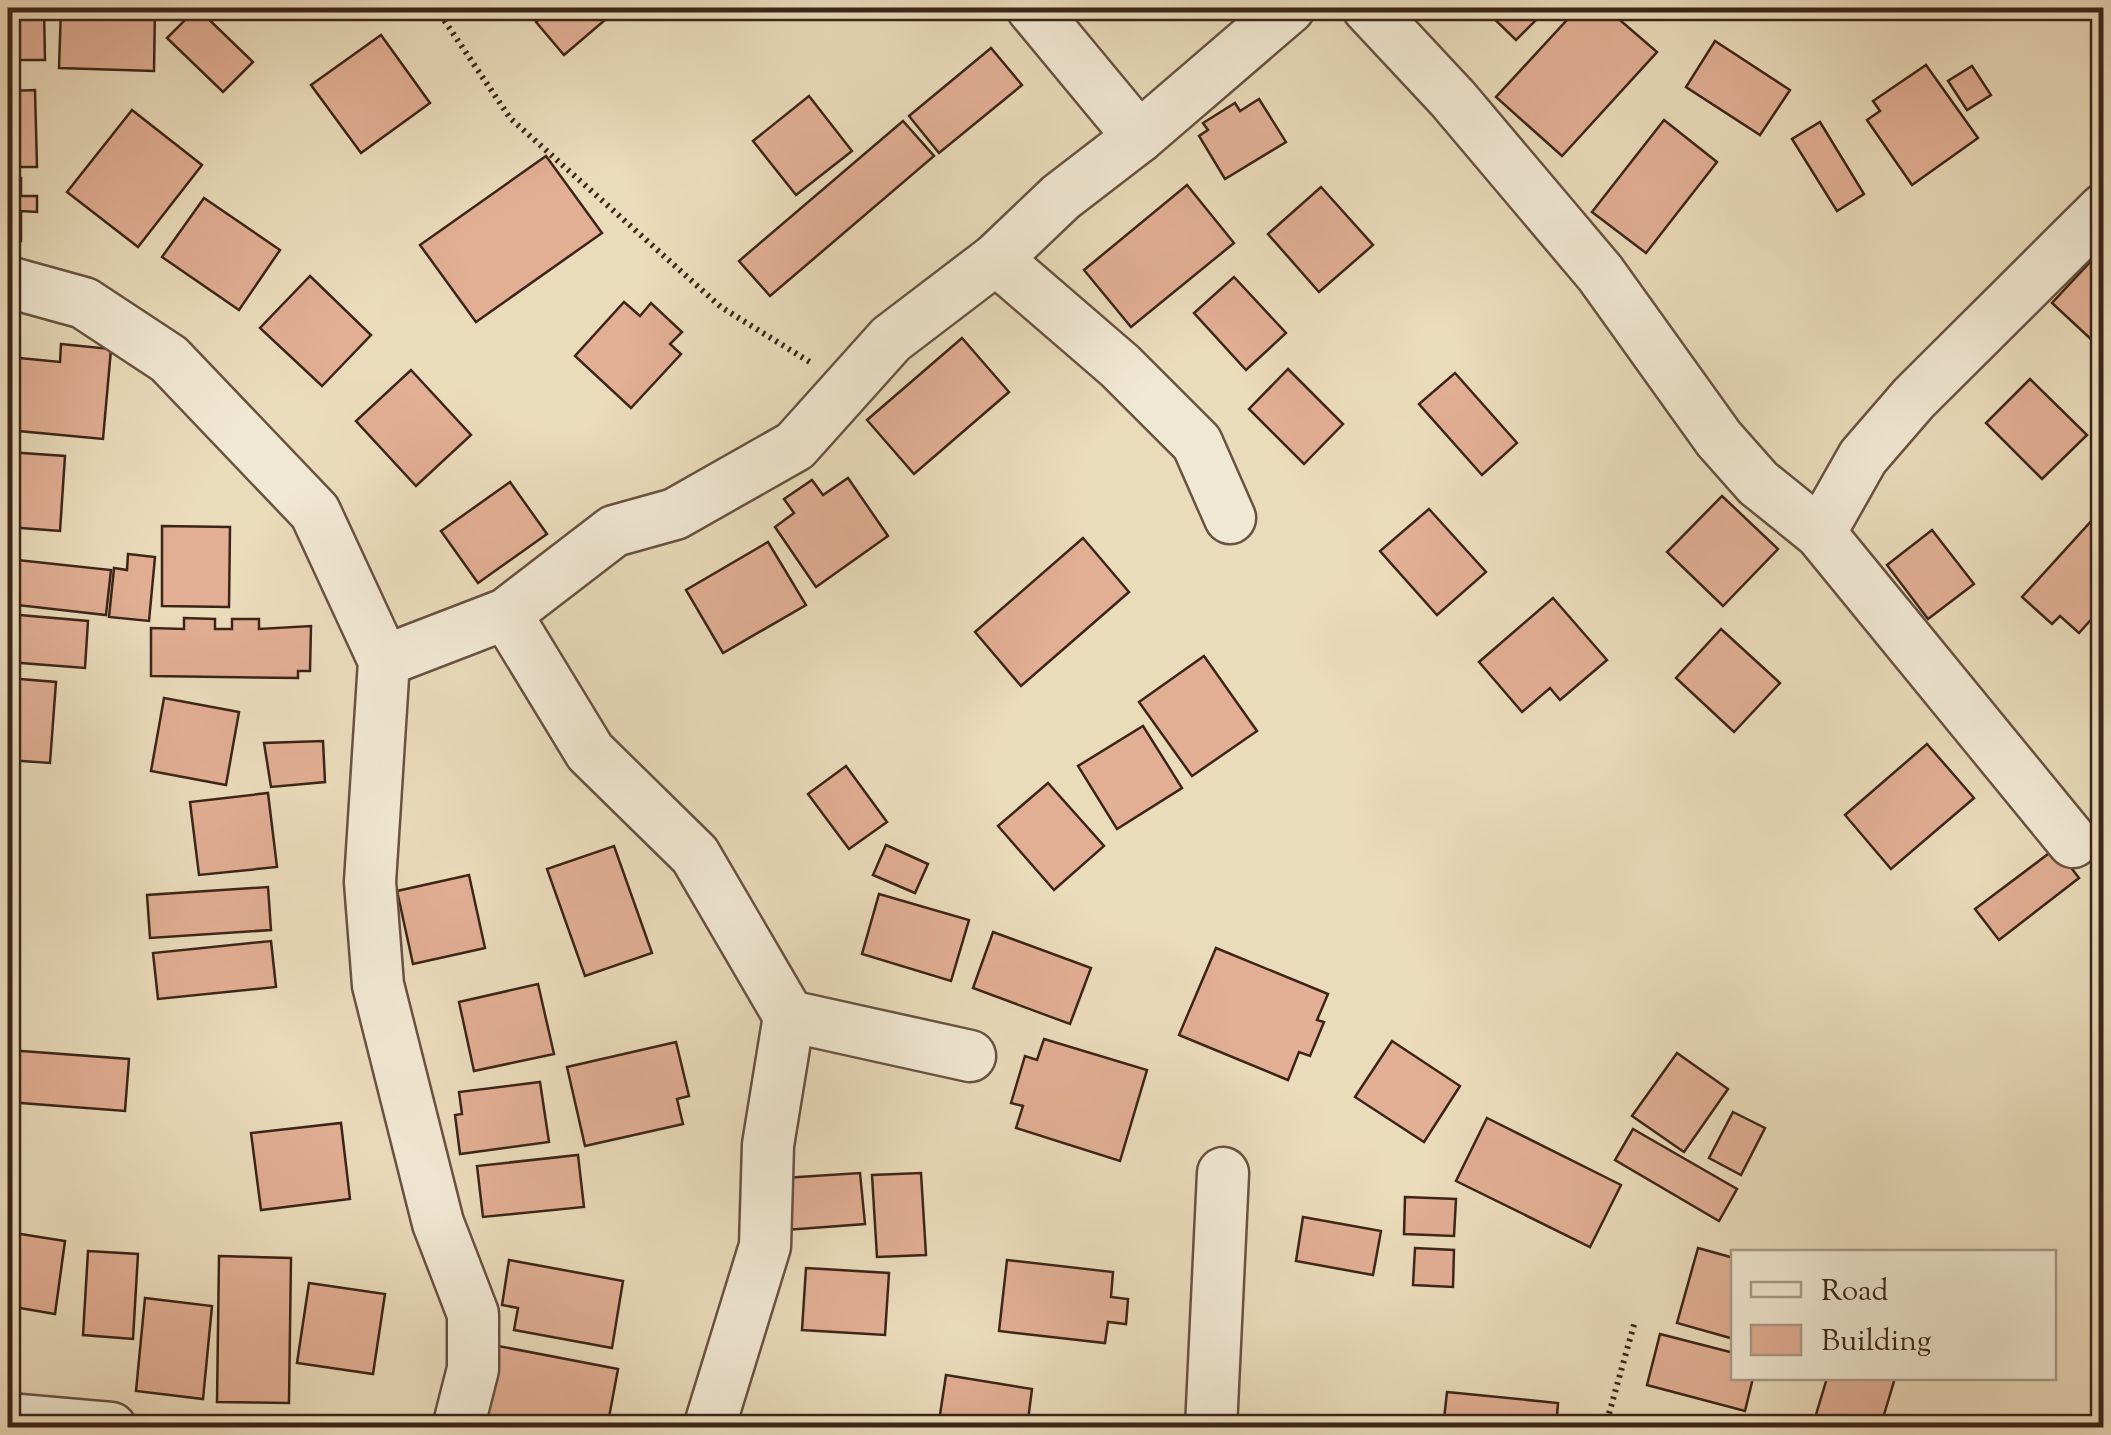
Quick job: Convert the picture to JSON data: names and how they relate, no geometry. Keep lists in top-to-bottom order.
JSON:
{
  "legend": ["Road", "Building"]
}
